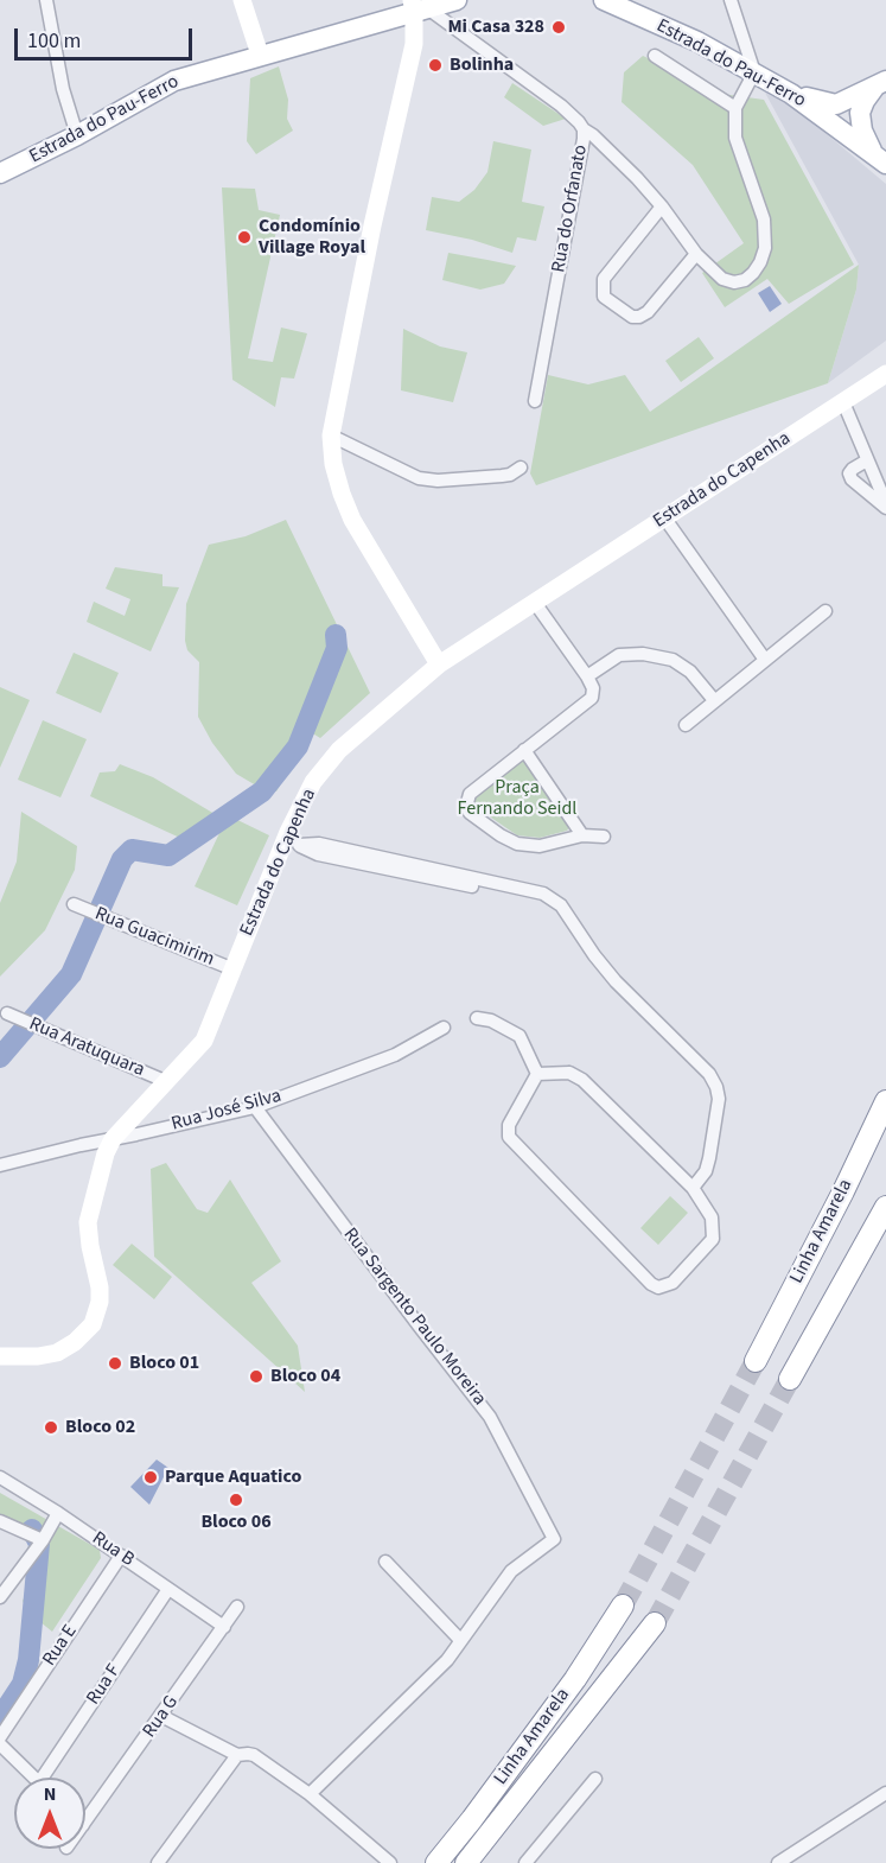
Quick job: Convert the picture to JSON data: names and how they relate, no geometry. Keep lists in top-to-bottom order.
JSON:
{
  "streets": {
    "highway": ["Linha Amarela"],
    "main road": ["Estrada do Pau-Ferro"],
    "street": [
      "Rua do Orfanato",
      "Estrada do Capenha",
      "Rua Guacimirim",
      "Rua Aratuquara",
      "Rua José Silva",
      "Rua Sargento Paulo Moreira",
      "Rua B",
      "Rua E",
      "Rua F",
      "Rua G"
    ]
  },
  "crossings": [
    ["Estrada do Pau-Ferro", "Rua do Orfanato"],
    ["Estrada do Capenha", "Rua Guacimirim"],
    ["Estrada do Capenha", "Rua Aratuquara"],
    ["Estrada do Capenha", "Rua José Silva"],
    ["Rua José Silva", "Rua Sargento Paulo Moreira"],
    ["Rua B", "Rua E"],
    ["Rua B", "Rua F"],
    ["Rua B", "Rua G"]
  ],
  "parks": ["Praça Fernando Seidl"],
  "places": [
    "Mi Casa 328",
    "Bolinha",
    "Condomínio Village Royal",
    "Bloco 01",
    "Bloco 04",
    "Bloco 02",
    "Parque Aquatico",
    "Bloco 06"
  ],
  "scale_bar": "100 m",
  "north": "top"
}
